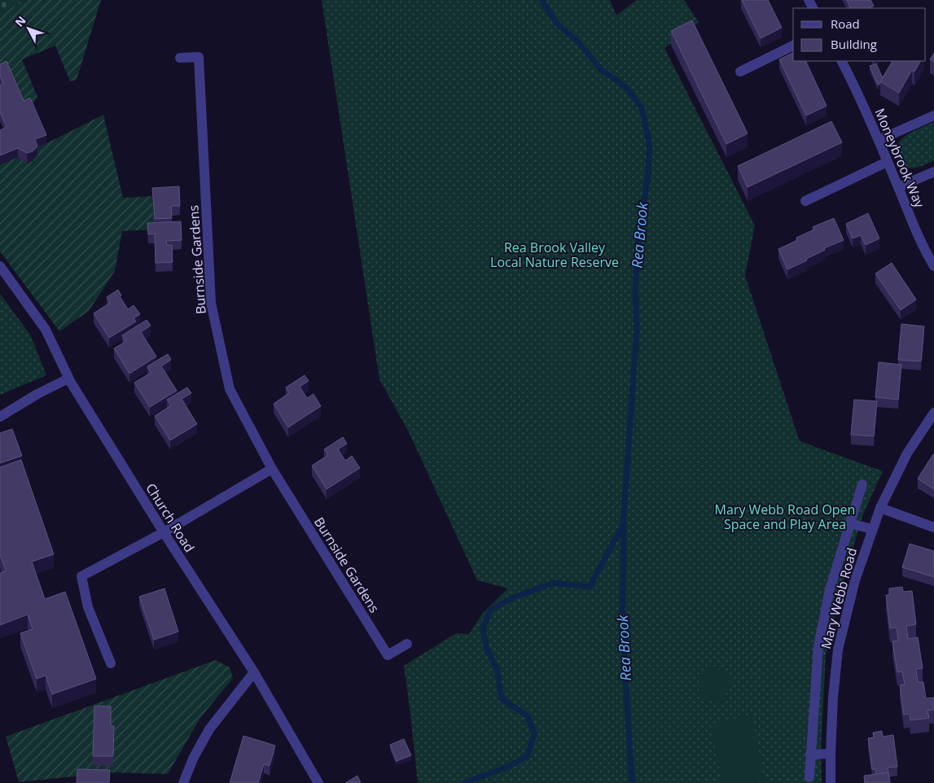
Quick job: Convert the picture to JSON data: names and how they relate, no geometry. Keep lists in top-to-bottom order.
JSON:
{
  "streets": {
    "street": [
      "Moneybrook Way",
      "Burnside Gardens",
      "Church Road",
      "Mary Webb Road"
    ]
  },
  "water": ["Rea Brook"],
  "parks": ["Rea Brook Valley Local Nature Reserve", "Mary Webb Road Open Space and Play Area"],
  "legend": ["Road", "Building"],
  "north": "top left"
}
